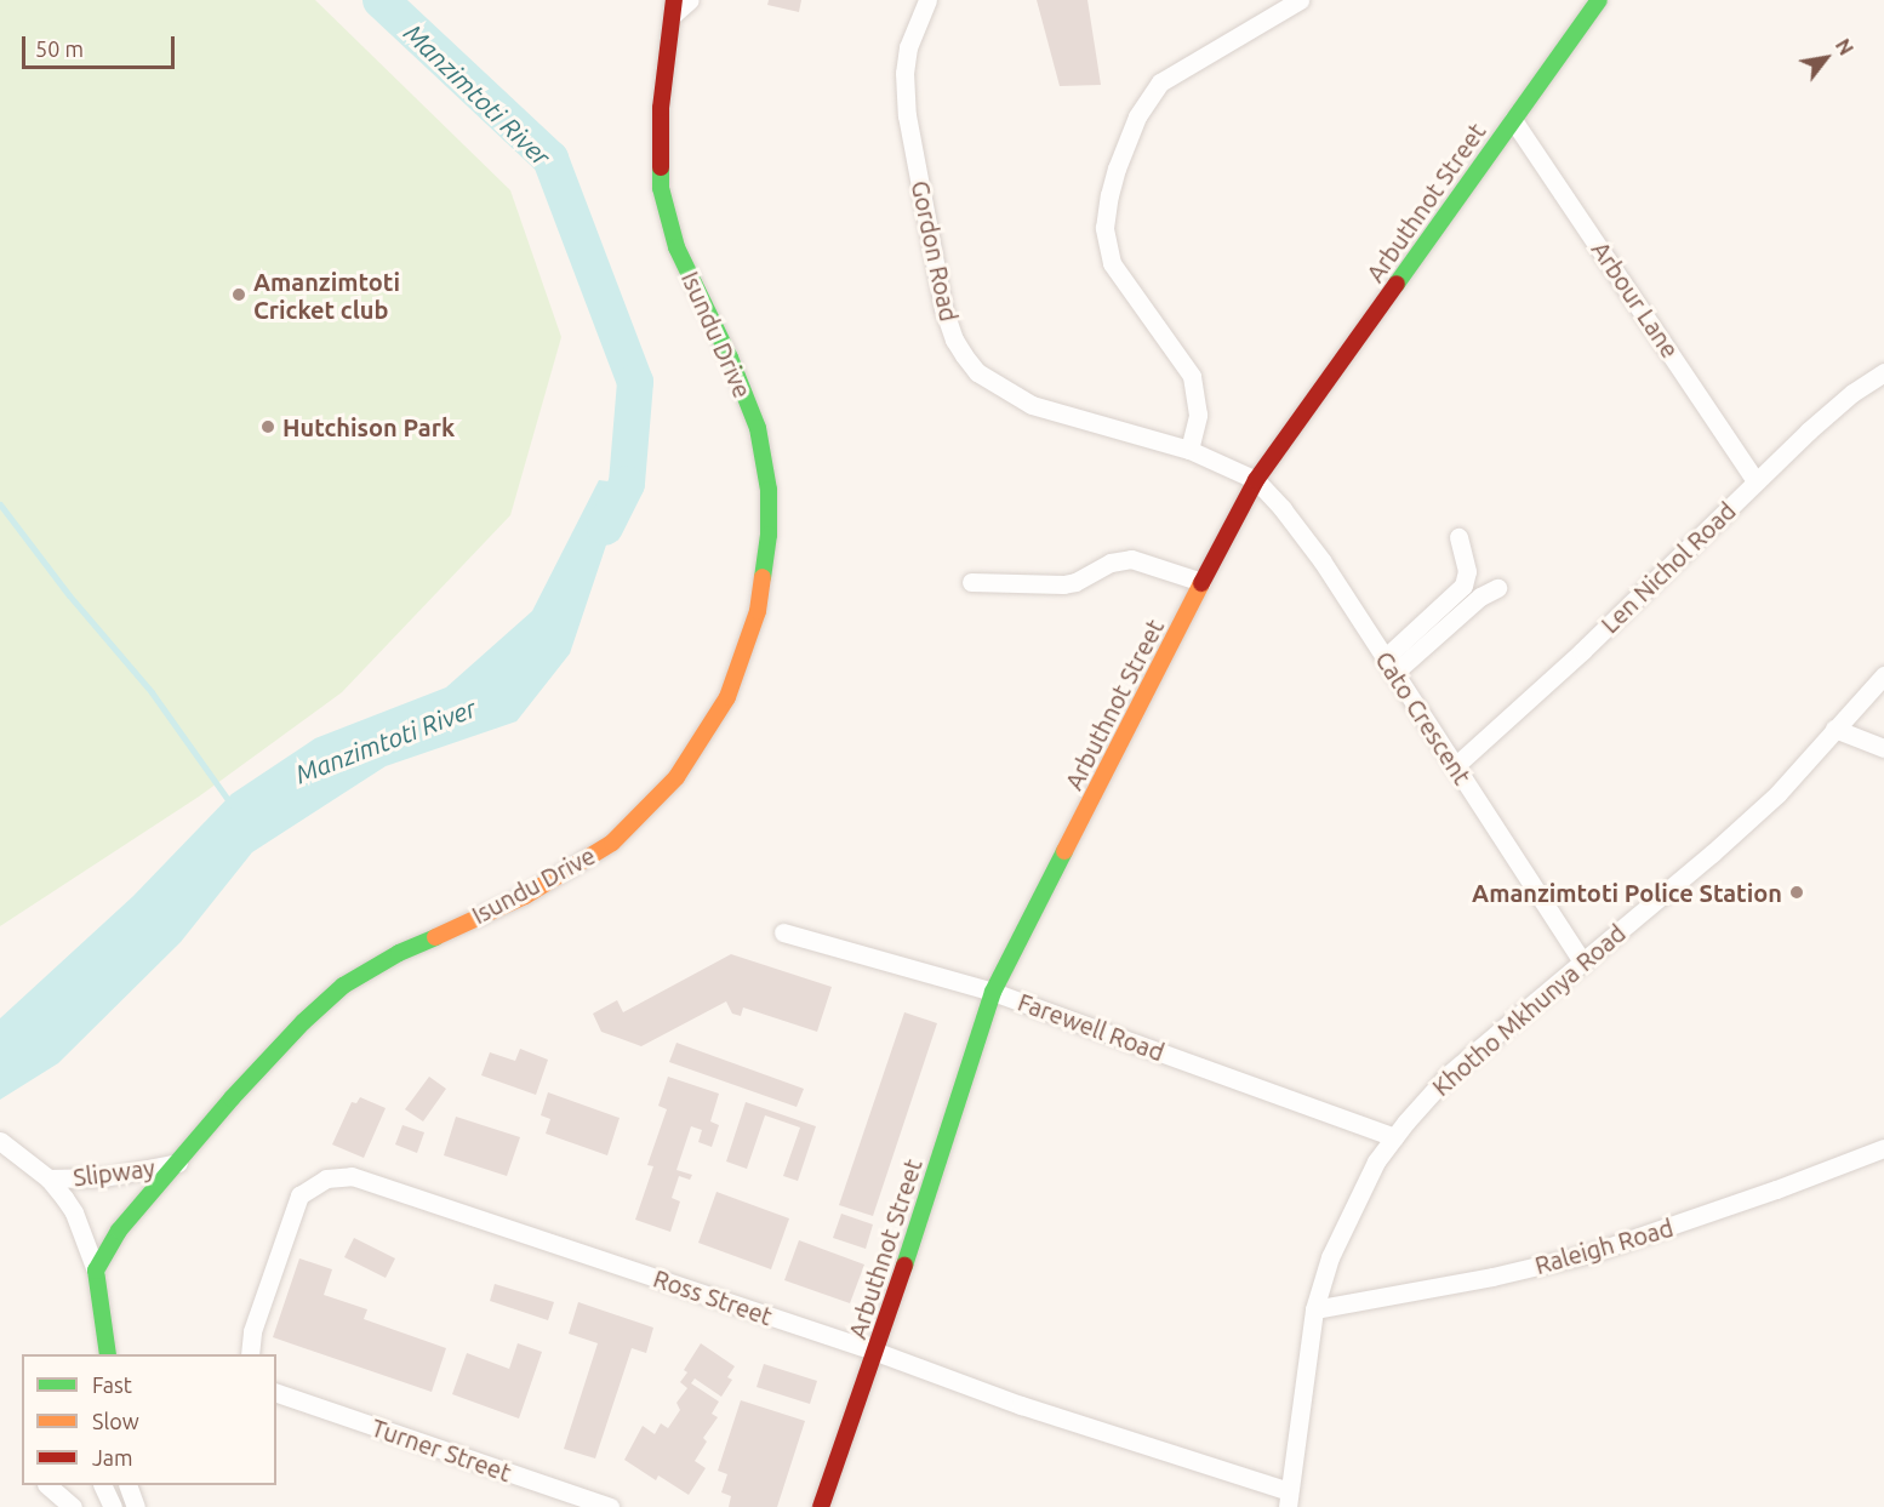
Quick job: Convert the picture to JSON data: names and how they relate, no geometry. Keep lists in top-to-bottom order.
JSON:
{
  "streets": {
    "street": [
      "Arbuthnot Street",
      "Gordon Road",
      "Arbour Lane",
      "Isundu Drive",
      "Len Nichol Road",
      "Cato Crescent",
      "Khotho Mkhunya Road",
      "Farewell Road",
      "Slipway",
      "Raleigh Road",
      "Ross Street",
      "Turner Street"
    ]
  },
  "crossings": [
    ["Arbuthnot Street", "Gordon Road"],
    ["Arbuthnot Street", "Arbour Lane"],
    ["Arbuthnot Street", "Cato Crescent"],
    ["Arbuthnot Street", "Farewell Road"],
    ["Arbuthnot Street", "Ross Street"],
    ["Gordon Road", "Cato Crescent"],
    ["Arbour Lane", "Len Nichol Road"],
    ["Isundu Drive", "Slipway"],
    ["Len Nichol Road", "Cato Crescent"],
    ["Cato Crescent", "Khotho Mkhunya Road"],
    ["Khotho Mkhunya Road", "Farewell Road"],
    ["Khotho Mkhunya Road", "Raleigh Road"],
    ["Khotho Mkhunya Road", "Ross Street"]
  ],
  "water": ["Manzimtoti River"],
  "places": ["Amanzimtoti Cricket club", "Hutchison Park", "Amanzimtoti Police Station"],
  "legend": ["Fast", "Slow", "Jam"],
  "scale_bar": "50 m",
  "north": "top right"
}
